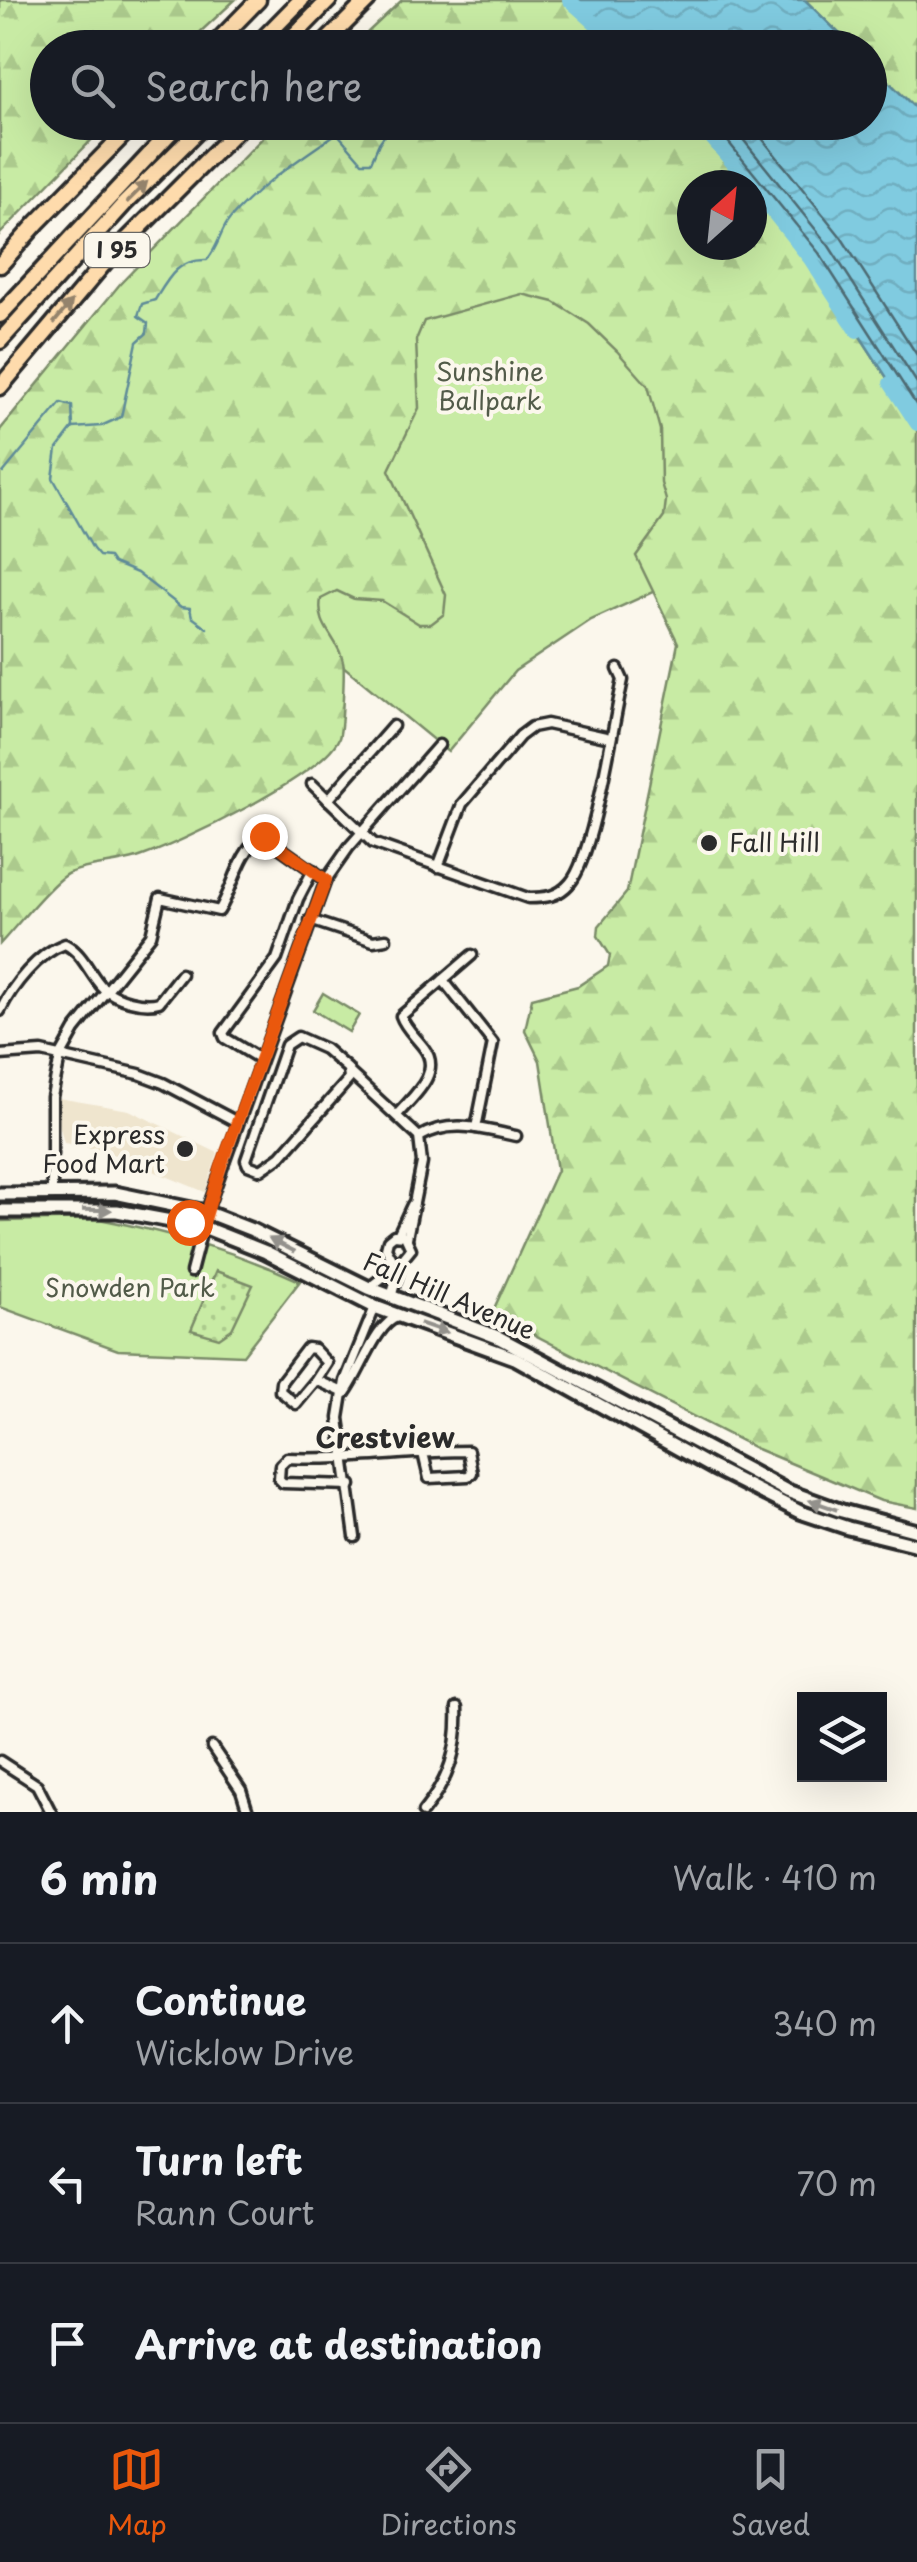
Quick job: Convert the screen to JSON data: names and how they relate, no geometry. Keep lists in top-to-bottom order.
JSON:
{
  "streets": {
    "highway": ["I 95"],
    "main road": ["Fall Hill Avenue"]
  },
  "districts": ["Crestview"],
  "parks": ["Sunshine Ballpark", "Snowden Park"],
  "places": ["Fall Hill", "Express Food Mart"],
  "north": "top right",
  "page": {
    "search": "Search here",
    "heading": ["6 min", "Walk · 410 m"],
    "list": [
      ["Continue", "Wicklow Drive", "340 m"],
      ["Turn left", "Rann Court", "70 m"],
      "Arrive at destination"
    ],
    "nav": ["Map", "Directions", "Saved"]
  }
}
